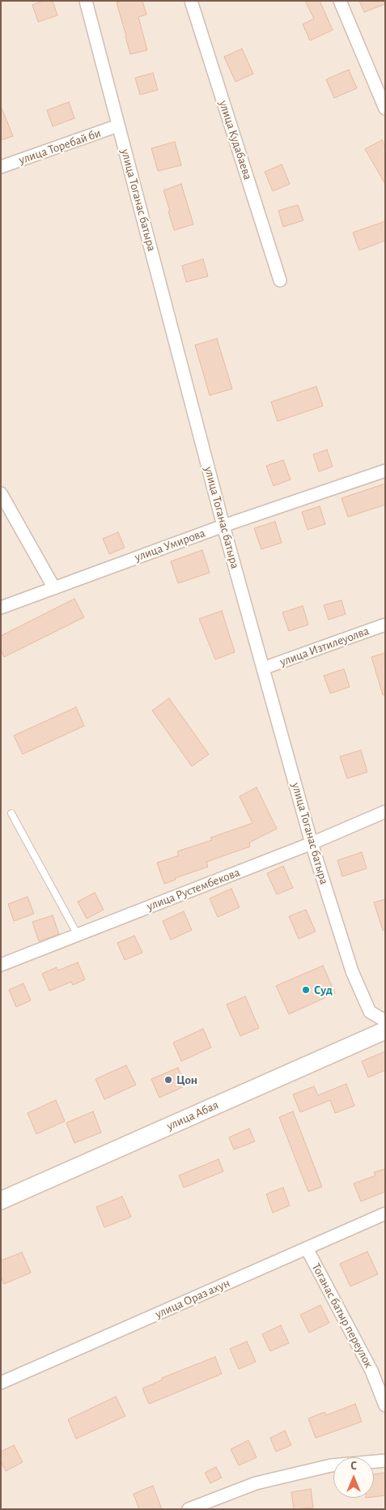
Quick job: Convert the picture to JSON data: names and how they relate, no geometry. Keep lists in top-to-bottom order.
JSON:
{
  "streets": {
    "street": [
      "улица Кудабаева",
      "улица Торебай би",
      "улица Тоганас батыра",
      "улица Умирова",
      "улица Изтилеуолва",
      "улица Рустембекова",
      "улица Абая",
      "улица Ораз ахун",
      "Тоганас батыр переулок"
    ]
  },
  "crossings": [
    ["улица Торебай би", "улица Тоганас батыра"],
    ["улица Тоганас батыра", "улица Умирова"],
    ["улица Тоганас батыра", "улица Изтилеуолва"],
    ["улица Тоганас батыра", "улица Рустембекова"],
    ["улица Ораз ахун", "Тоганас батыр переулок"]
  ],
  "places": ["Суд", "Цон"],
  "north": "top"
}
